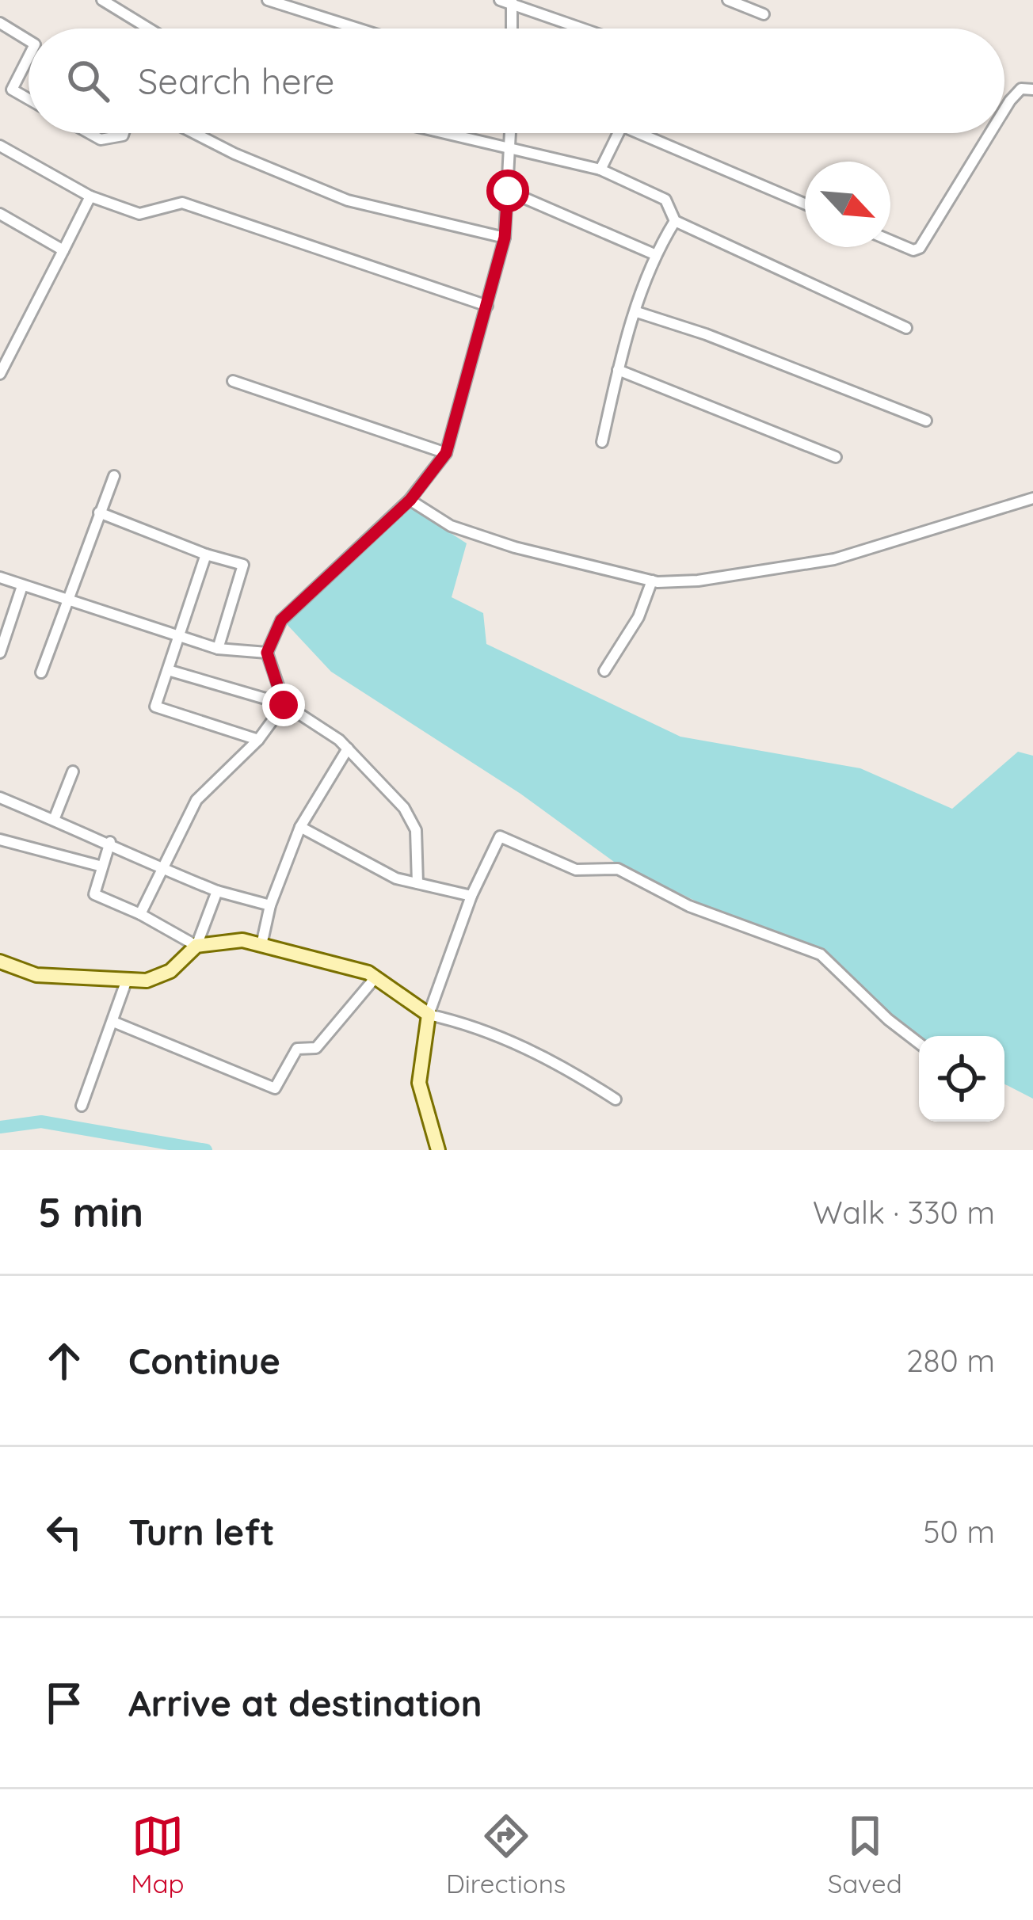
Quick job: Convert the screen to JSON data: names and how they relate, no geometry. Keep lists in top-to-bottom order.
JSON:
{
  "north": "bottom right",
  "page": {
    "search": "Search here",
    "heading": ["5 min", "Walk · 330 m"],
    "list": [
      ["Continue", "280 m"],
      ["Turn left", "50 m"],
      "Arrive at destination"
    ],
    "nav": ["Map", "Directions", "Saved"]
  }
}
